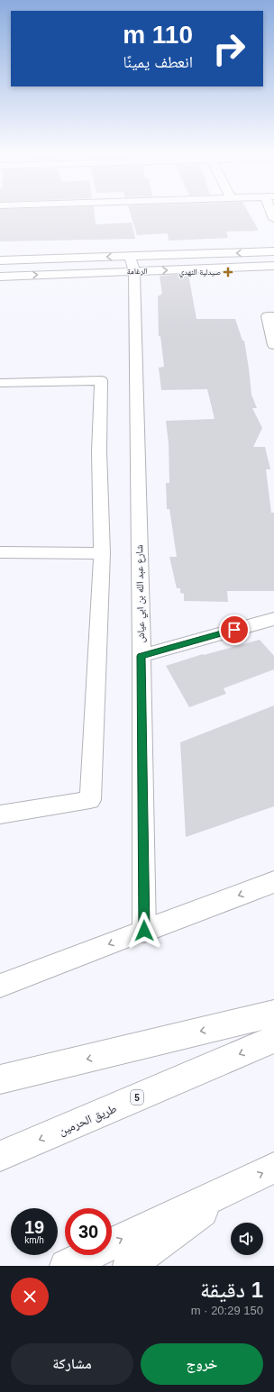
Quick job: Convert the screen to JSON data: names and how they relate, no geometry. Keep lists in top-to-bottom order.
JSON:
{
  "streets": {
    "main road": ["5", "طريق الحرمين"],
    "street": ["الرغامة", "شارع عبد الله بن ابي عياش"]
  },
  "crossings": [
    ["الرغامة", "شارع عبد الله بن ابي عياش"]
  ],
  "places": {
    "health": ["صيدلية النهدي"]
  },
  "page": {
    "turn": ["110 m", "انعطف يمينًا"],
    "speed": "19 km/h",
    "limit": "30",
    "heading": ["1 دقيقة", "150 m · 20:29"],
    "buttons": ["خروج", "مشاركة"]
  }
}
